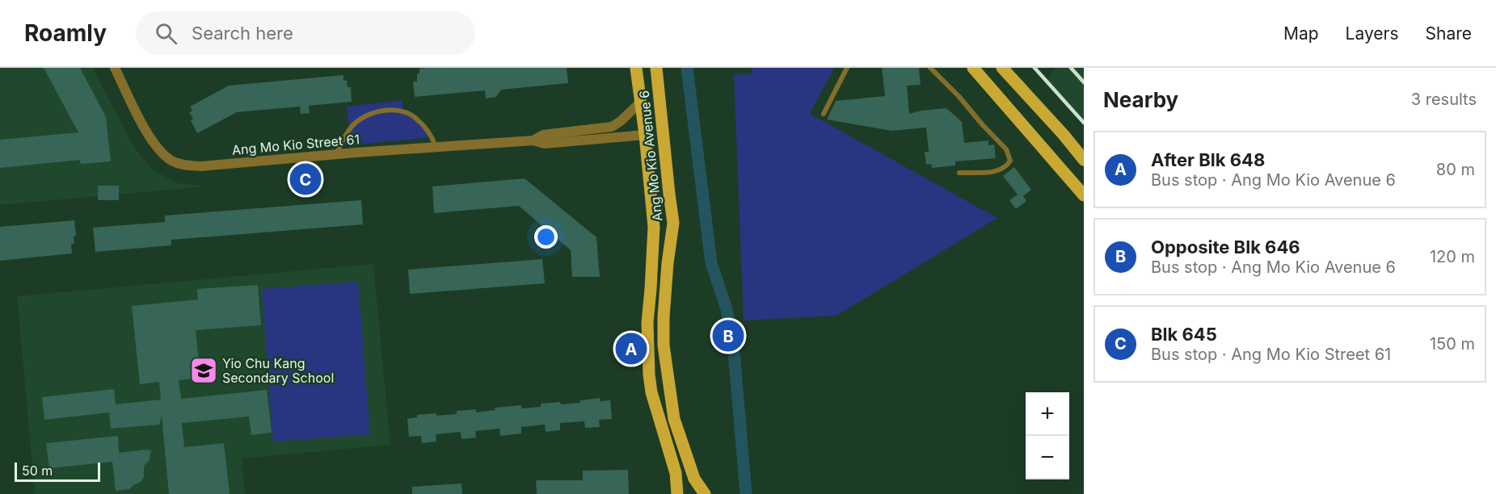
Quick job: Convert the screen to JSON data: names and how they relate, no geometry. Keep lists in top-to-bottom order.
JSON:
{
  "streets": {
    "main road": ["Ang Mo Kio Avenue 6"],
    "street": ["Ang Mo Kio Street 61"]
  },
  "crossings": [
    ["Ang Mo Kio Street 61", "Ang Mo Kio Avenue 6"]
  ],
  "places": {
    "school or university": ["Yio Chu Kang Secondary School"]
  },
  "scale_bar": "50 m",
  "page": {
    "header": "Roamly",
    "search": "Search here",
    "nav": ["Map", "Layers", "Share"],
    "heading": ["Nearby", "3 results"],
    "list": [
      {
        "mark": "A",
        "name": "After Blk 648",
        "note": "Bus stop · Ang Mo Kio Avenue 6",
        "value": "80 m"
      },
      {
        "mark": "B",
        "name": "Opposite Blk 646",
        "note": "Bus stop · Ang Mo Kio Avenue 6",
        "value": "120 m"
      },
      {
        "mark": "C",
        "name": "Blk 645",
        "note": "Bus stop · Ang Mo Kio Street 61",
        "value": "150 m"
      }
    ],
    "pins": ["C", "B", "A"],
    "map_buttons": ["+", "−"],
    "scale": "50 m"
  }
}
